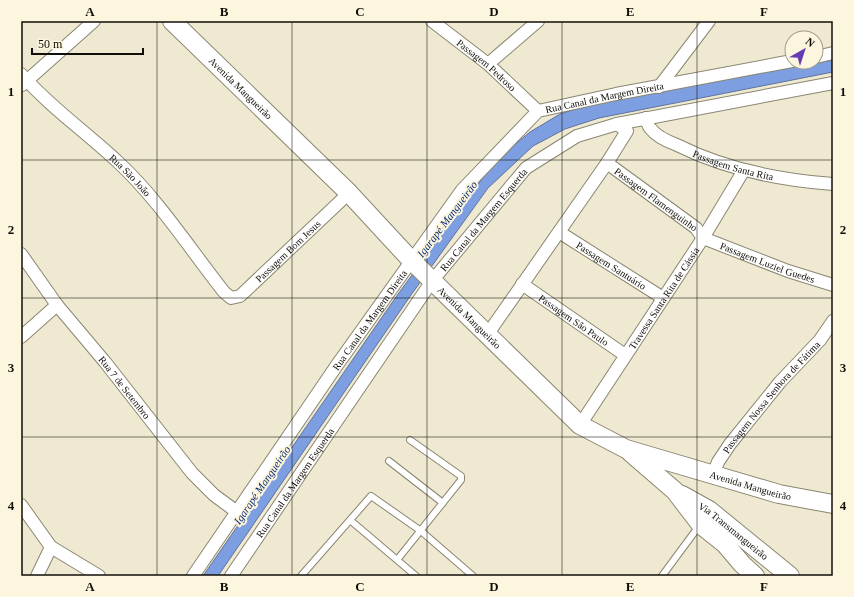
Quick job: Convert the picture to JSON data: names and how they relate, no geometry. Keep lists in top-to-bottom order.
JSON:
{
  "streets": {
    "street": [
      "Passagem Pedroso",
      "Avenida Mangueirão",
      "Rua Canal da Margem Direita",
      "Passagem Santa Rita",
      "Rua São João",
      "Passagem Flamenguinho",
      "Rua Canal da Margem Esquerda",
      "Passagem Bom Jesus",
      "Passagem Luziel Guedes",
      "Passagem Santuário",
      "Travessa Santa Rita de Cássia",
      "Passagem São Paulo",
      "Rua 7 de Setembro",
      "Passagem Nossa Senhora de Fátima",
      "Via Transmangueirão"
    ]
  },
  "crossings": [
    ["Passagem Pedroso", "Rua Canal da Margem Direita"],
    ["Avenida Mangueirão", "Rua Canal da Margem Direita"],
    ["Avenida Mangueirão", "Rua Canal da Margem Esquerda"],
    ["Avenida Mangueirão", "Passagem Bom Jesus"],
    ["Avenida Mangueirão", "Travessa Santa Rita de Cássia"],
    ["Avenida Mangueirão", "Passagem Nossa Senhora de Fátima"],
    ["Avenida Mangueirão", "Via Transmangueirão"],
    ["Rua Canal da Margem Direita", "Rua 7 de Setembro"],
    ["Passagem Santa Rita", "Rua Canal da Margem Esquerda"],
    ["Passagem Santa Rita", "Travessa Santa Rita de Cássia"],
    ["Rua São João", "Passagem Bom Jesus"],
    ["Passagem Flamenguinho", "Passagem Luziel Guedes"],
    ["Passagem Flamenguinho", "Travessa Santa Rita de Cássia"],
    ["Passagem Luziel Guedes", "Travessa Santa Rita de Cássia"],
    ["Passagem Santuário", "Travessa Santa Rita de Cássia"],
    ["Travessa Santa Rita de Cássia", "Passagem São Paulo"]
  ],
  "water": ["Igarapé Mangueirão"],
  "scale_bar": "50 m",
  "north": "top right",
  "grid": {
    "columns": [
      "A",
      "B",
      "C",
      "D",
      "E",
      "F"
    ],
    "rows": [
      "1",
      "2",
      "3",
      "4"
    ]
  }
}
